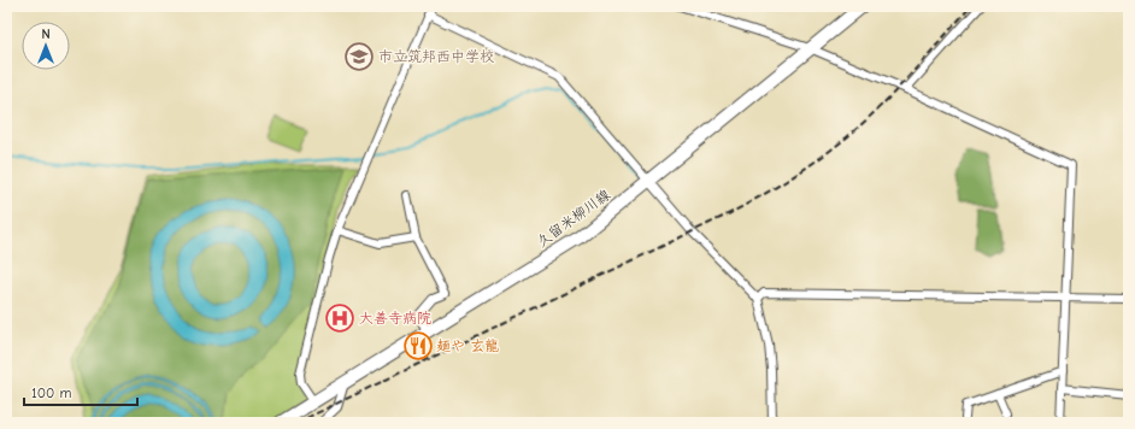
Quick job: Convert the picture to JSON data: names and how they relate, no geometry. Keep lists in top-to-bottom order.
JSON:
{
  "streets": {
    "main road": ["久留米柳川線"]
  },
  "places": {
    "school or university": ["市立筑邦西中学校"],
    "hospital": ["大善寺病院"],
    "restaurant": ["麺や 玄龍"]
  },
  "scale_bar": "100 m",
  "north": "top"
}
